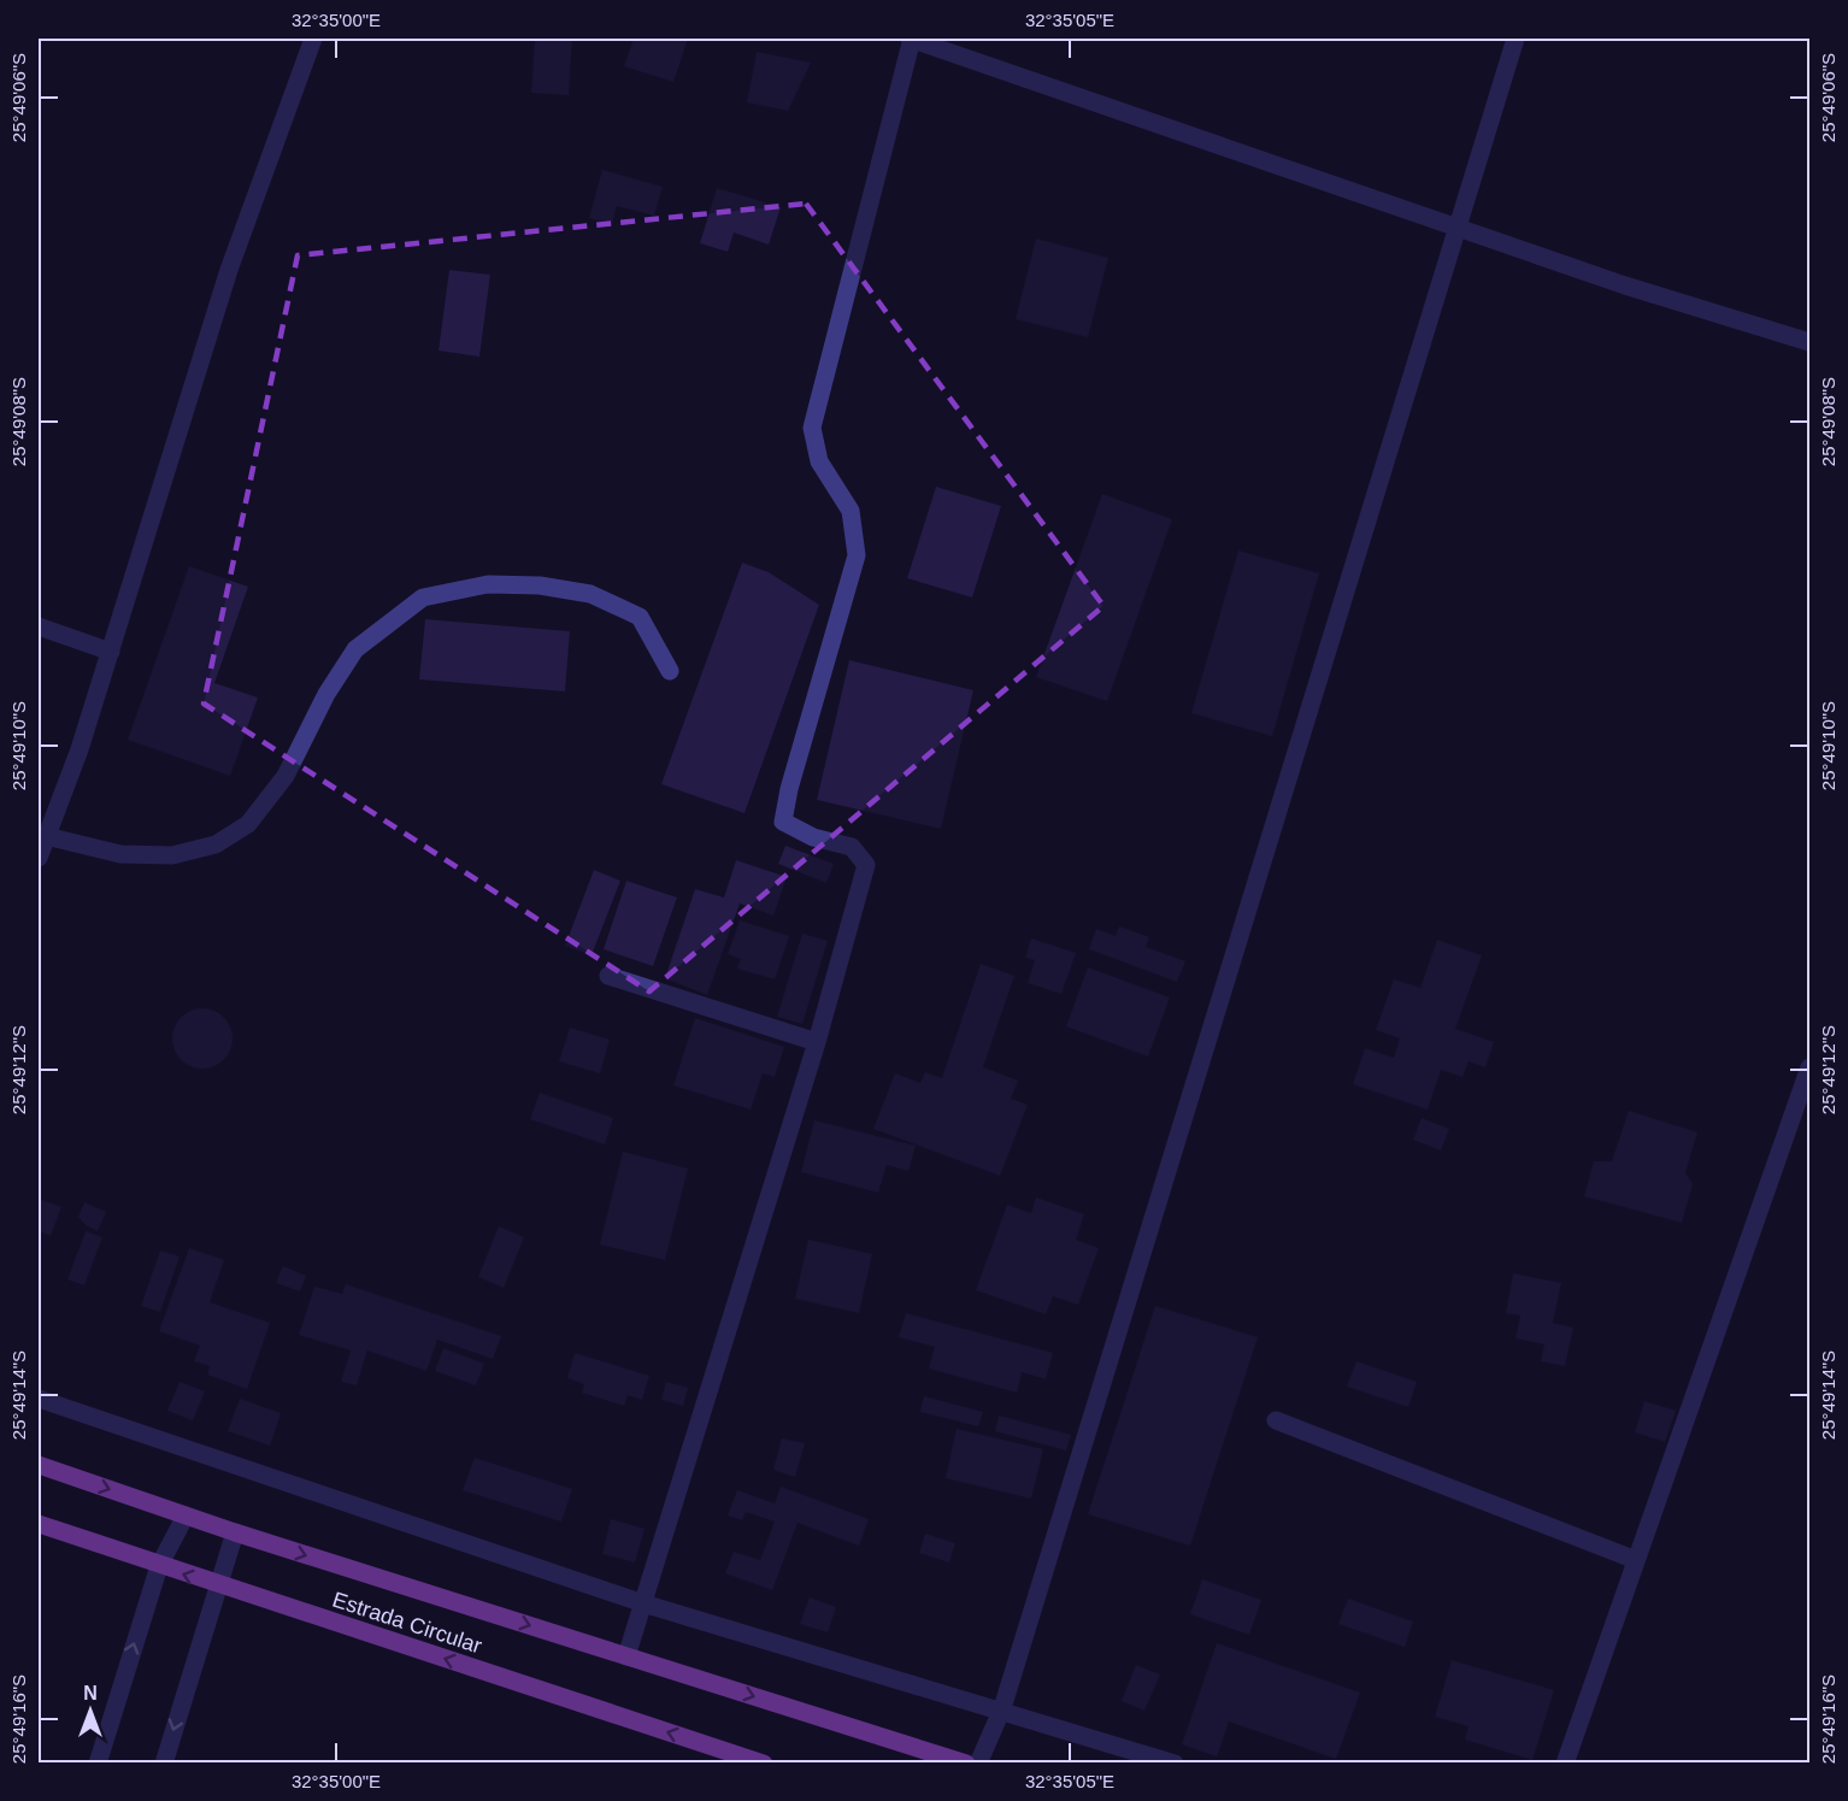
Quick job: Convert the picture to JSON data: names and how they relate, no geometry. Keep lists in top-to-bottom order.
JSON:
{
  "streets": {
    "main road": ["Estrada Circular"]
  },
  "north": "top",
  "coordinates": [
    "32°35'00\"E",
    "32°35'05\"E",
    "25°49'06\"S",
    "25°49'08\"S",
    "25°49'10\"S",
    "25°49'12\"S",
    "25°49'14\"S",
    "25°49'16\"S"
  ]
}
